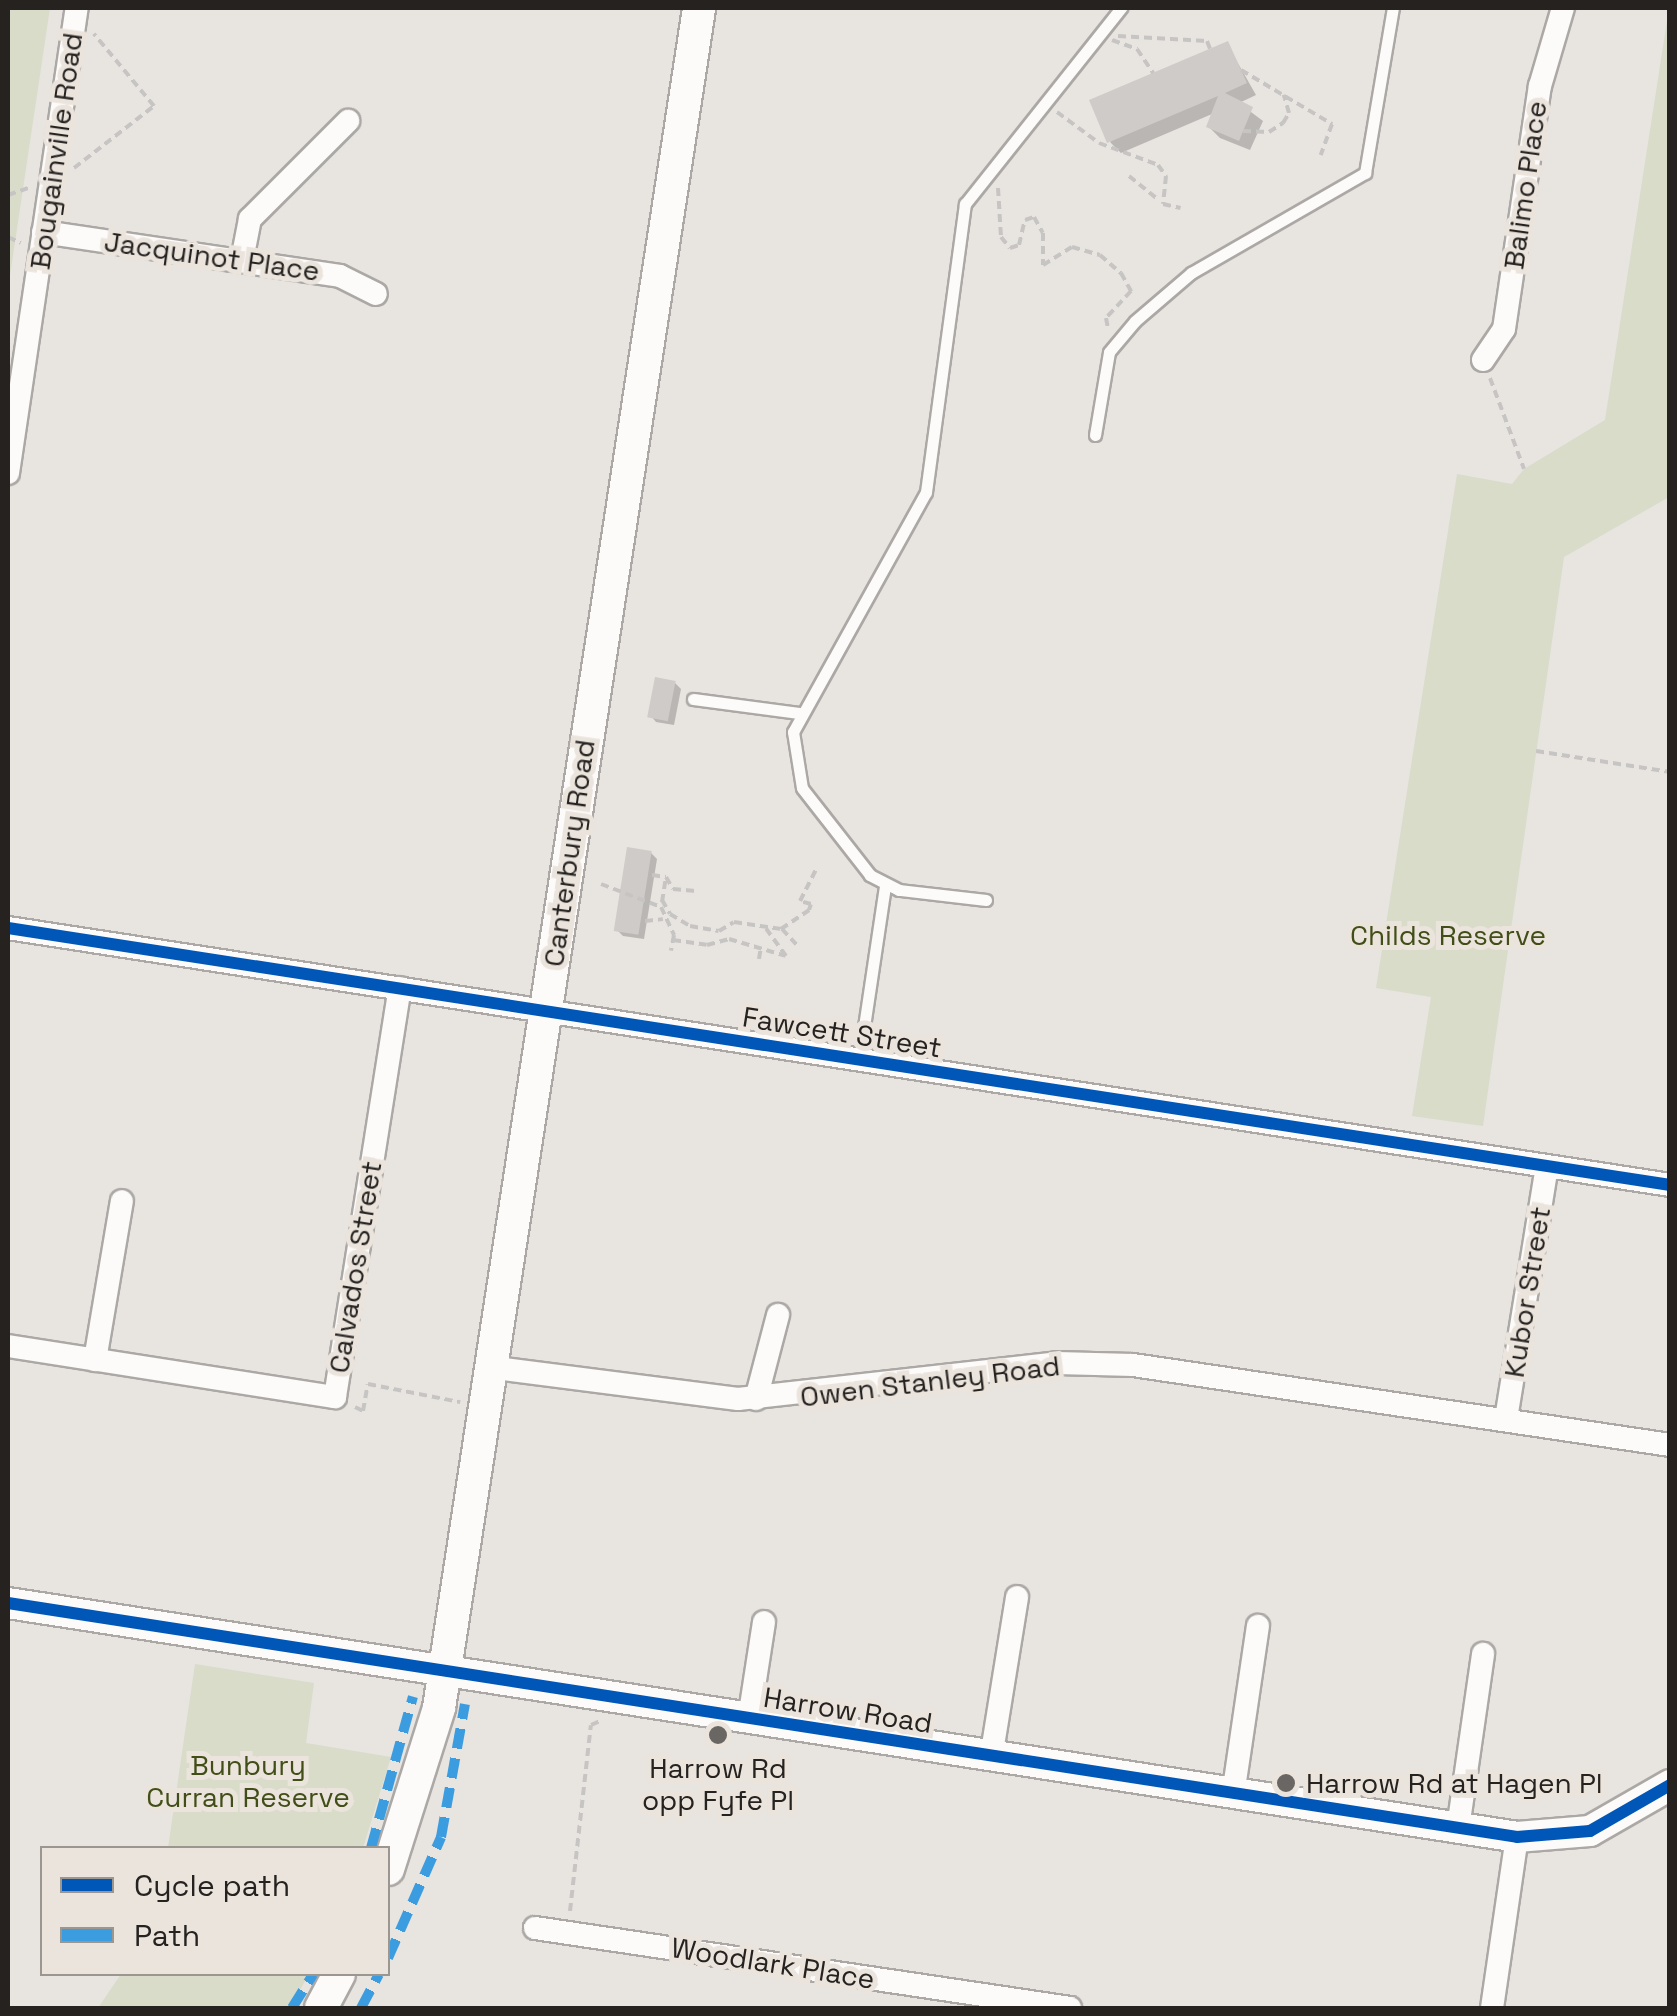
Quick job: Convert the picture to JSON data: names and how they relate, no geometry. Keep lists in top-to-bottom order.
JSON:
{
  "streets": {
    "main road": ["Canterbury Road"],
    "street": [
      "Bougainville Road",
      "Balimo Place",
      "Jacquinot Place",
      "Fawcett Street",
      "Calvados Street",
      "Kubor Street",
      "Owen Stanley Road",
      "Harrow Road",
      "Woodlark Place"
    ]
  },
  "crossings": [
    ["Bougainville Road", "Jacquinot Place"],
    ["Canterbury Road", "Fawcett Street"],
    ["Canterbury Road", "Owen Stanley Road"],
    ["Canterbury Road", "Harrow Road"],
    ["Fawcett Street", "Calvados Street"],
    ["Fawcett Street", "Kubor Street"],
    ["Kubor Street", "Owen Stanley Road"]
  ],
  "parks": ["Childs Reserve", "Bunbury Curran Reserve"],
  "places": ["Harrow Rd opp Fyfe Pl", "Harrow Rd at Hagen Pl"],
  "legend": ["Cycle path", "Path"]
}
